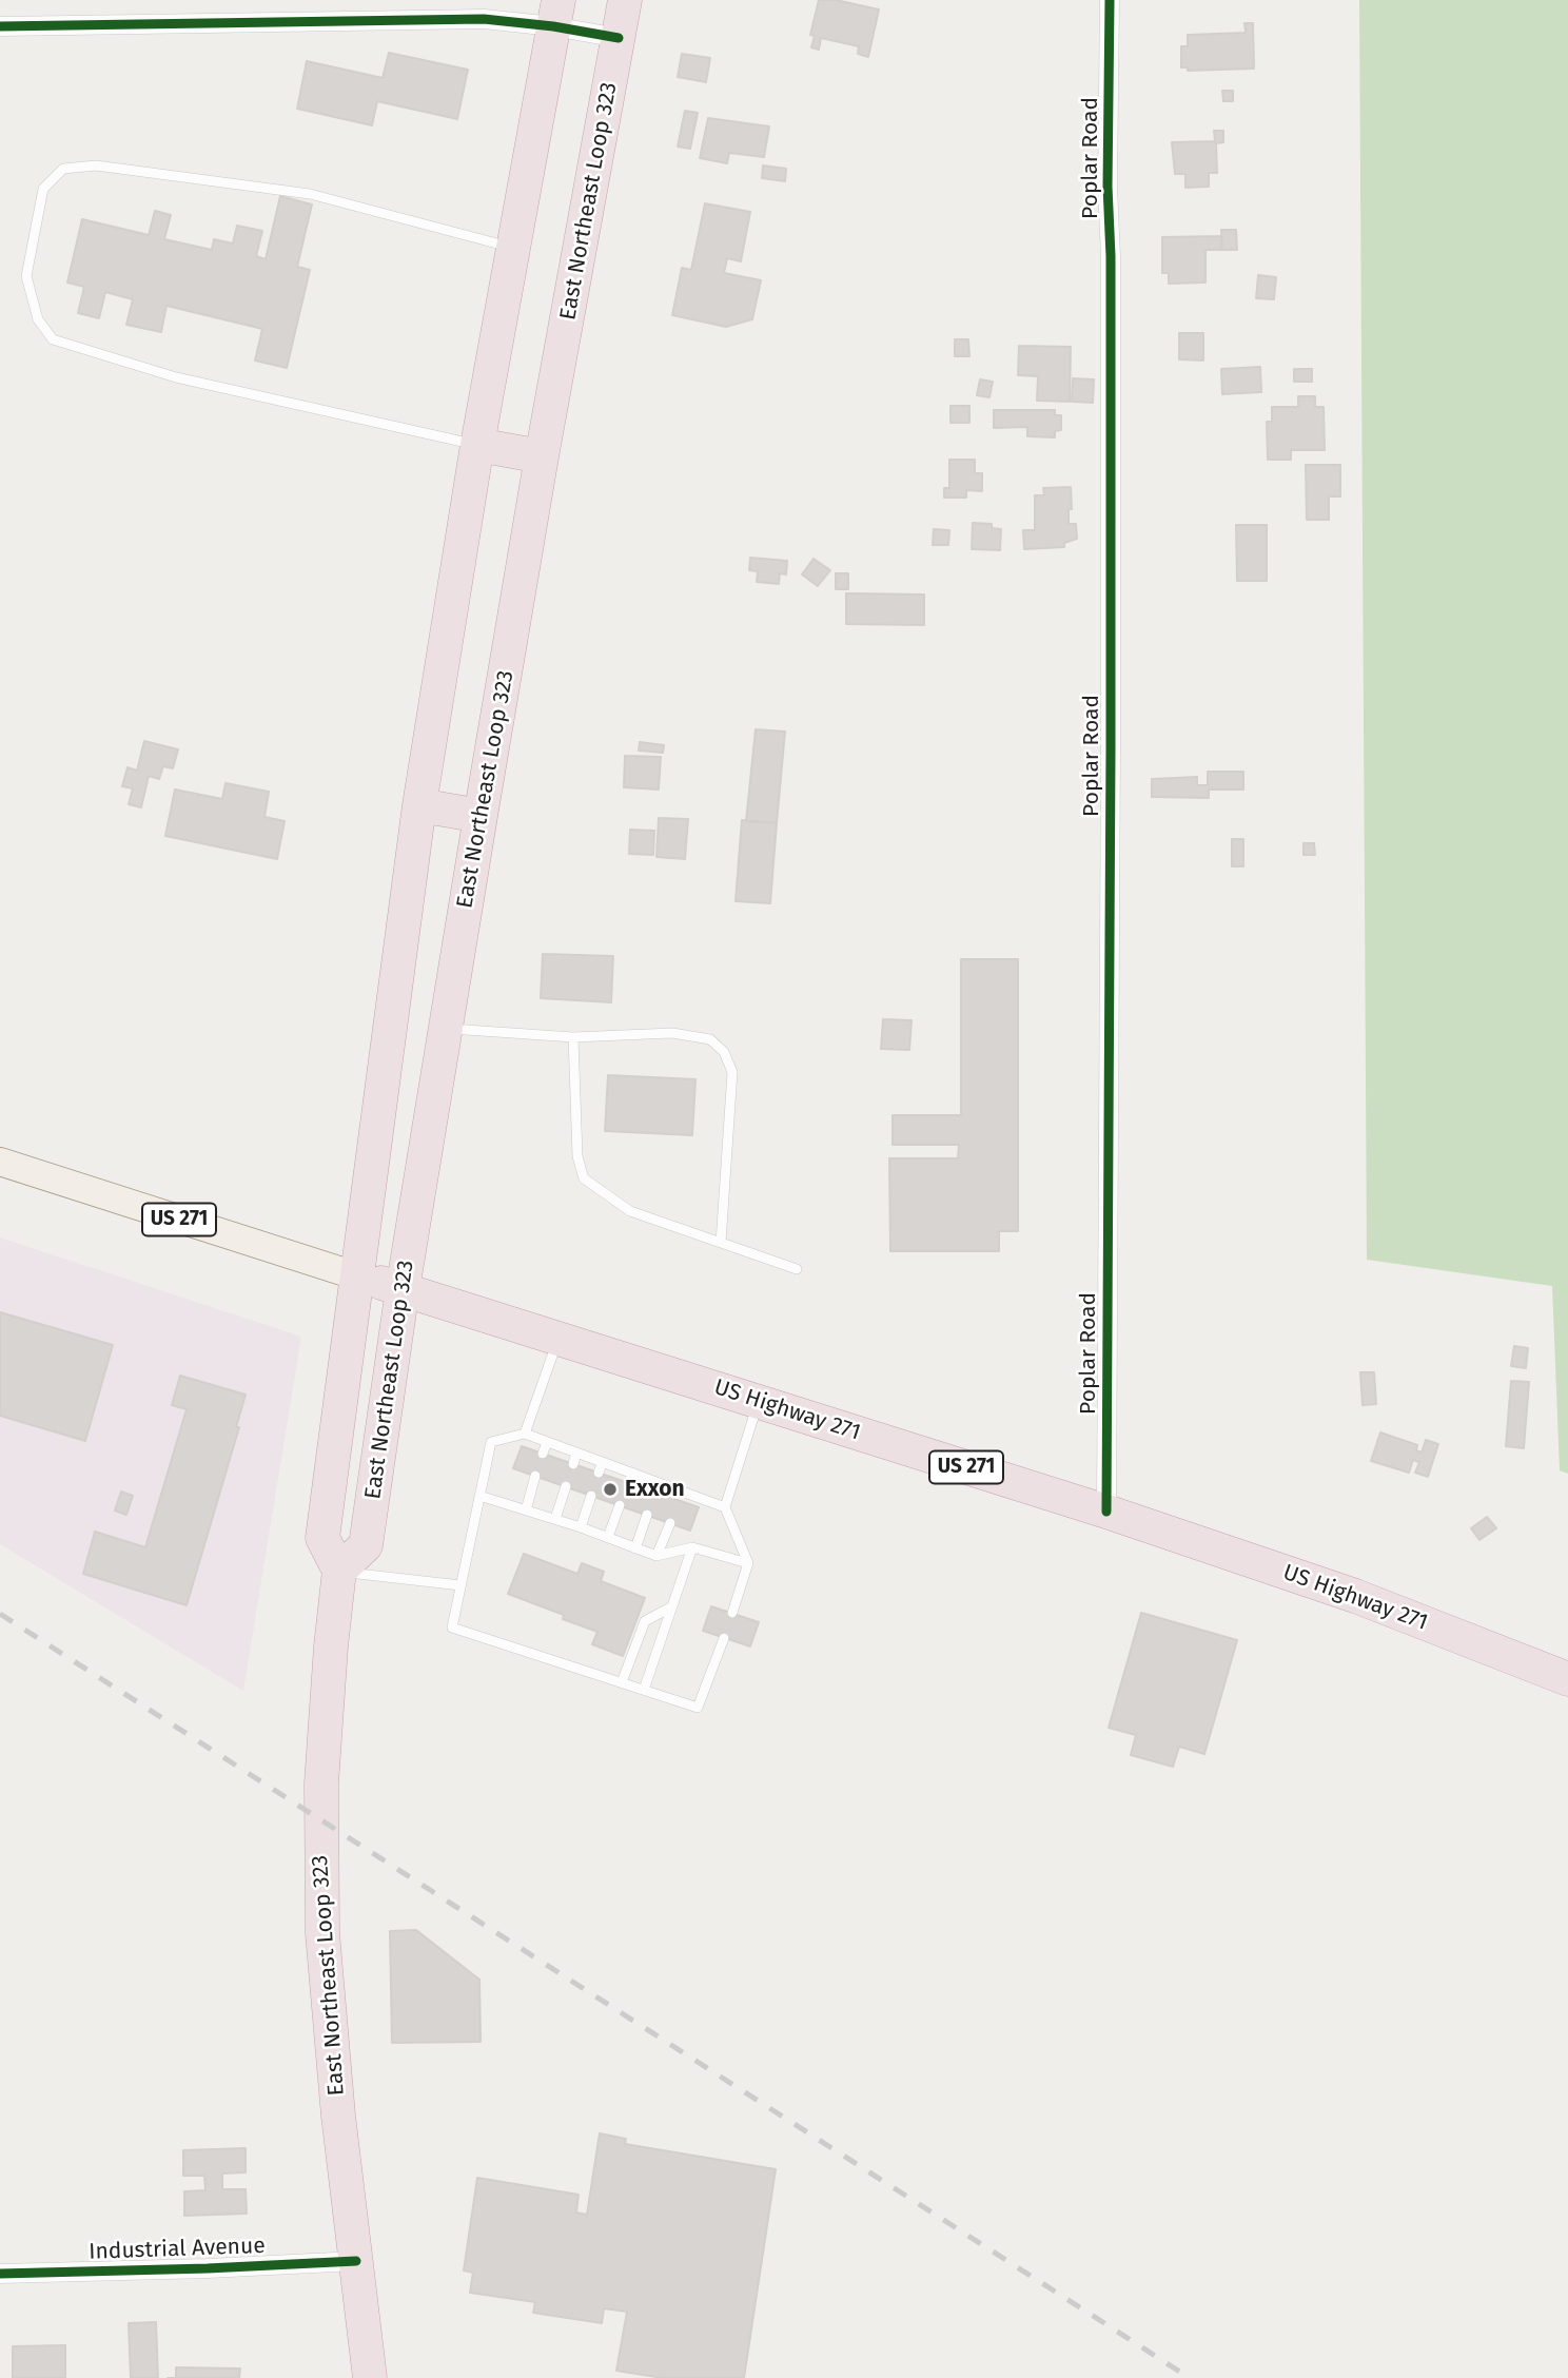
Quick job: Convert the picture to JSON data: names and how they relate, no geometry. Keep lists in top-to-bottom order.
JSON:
{
  "streets": {
    "highway": ["East Northeast Loop 323", "US 271", "US Highway 271"],
    "street": ["Poplar Road", "Industrial Avenue"]
  },
  "crossings": [
    ["Poplar Road", "US Highway 271"],
    ["East Northeast Loop 323", "US Highway 271"],
    ["East Northeast Loop 323", "Industrial Avenue"]
  ],
  "places": ["Exxon"]
}
